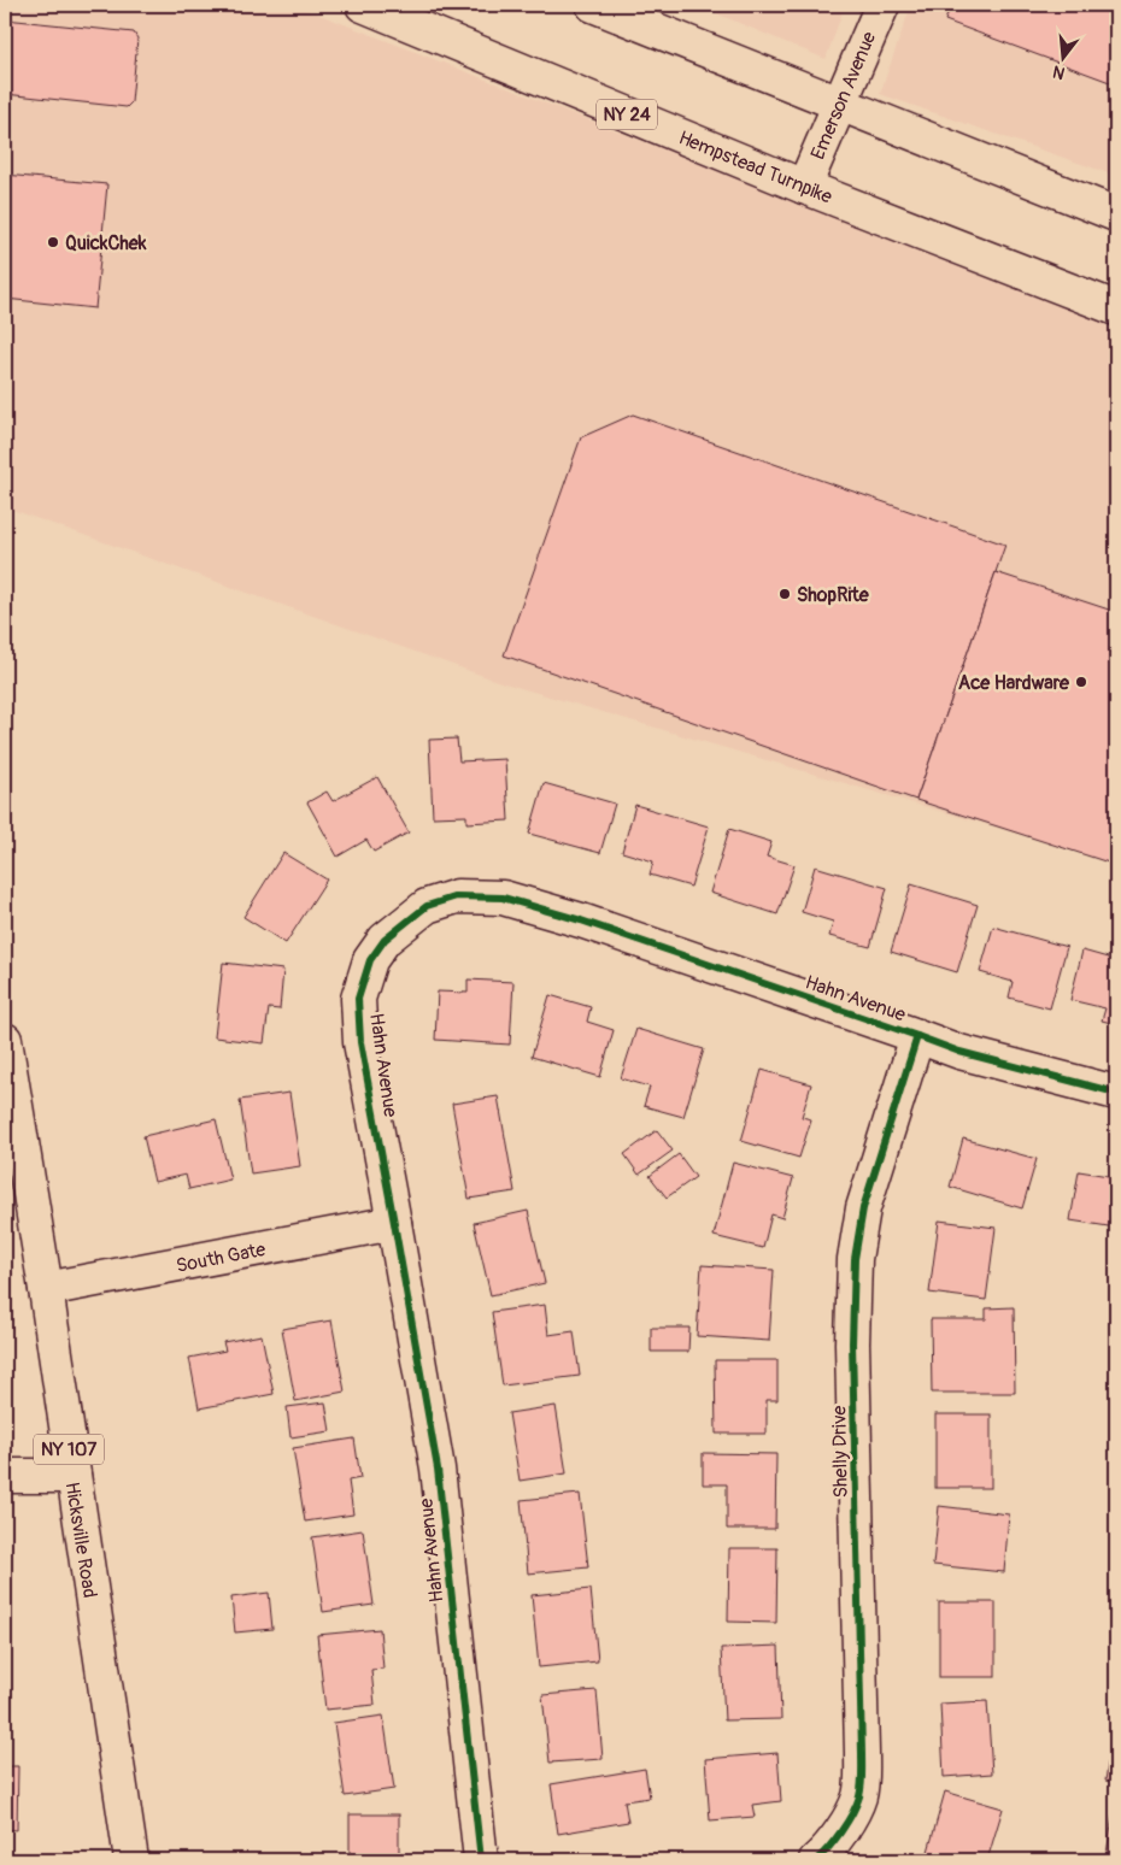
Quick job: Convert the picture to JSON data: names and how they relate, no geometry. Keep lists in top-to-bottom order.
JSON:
{
  "streets": {
    "street": [
      "Emerson Avenue",
      "NY 24",
      "Hempstead Turnpike",
      "Hahn Avenue",
      "South Gate",
      "NY 107",
      "Shelly Drive",
      "Hicksville Road"
    ]
  },
  "crossings": [
    ["Emerson Avenue", "Hempstead Turnpike"],
    ["Hahn Avenue", "South Gate"],
    ["Hahn Avenue", "Shelly Drive"],
    ["South Gate", "Hicksville Road"]
  ],
  "places": ["QuickChek", "ShopRite", "Ace Hardware"],
  "north": "bottom"
}
